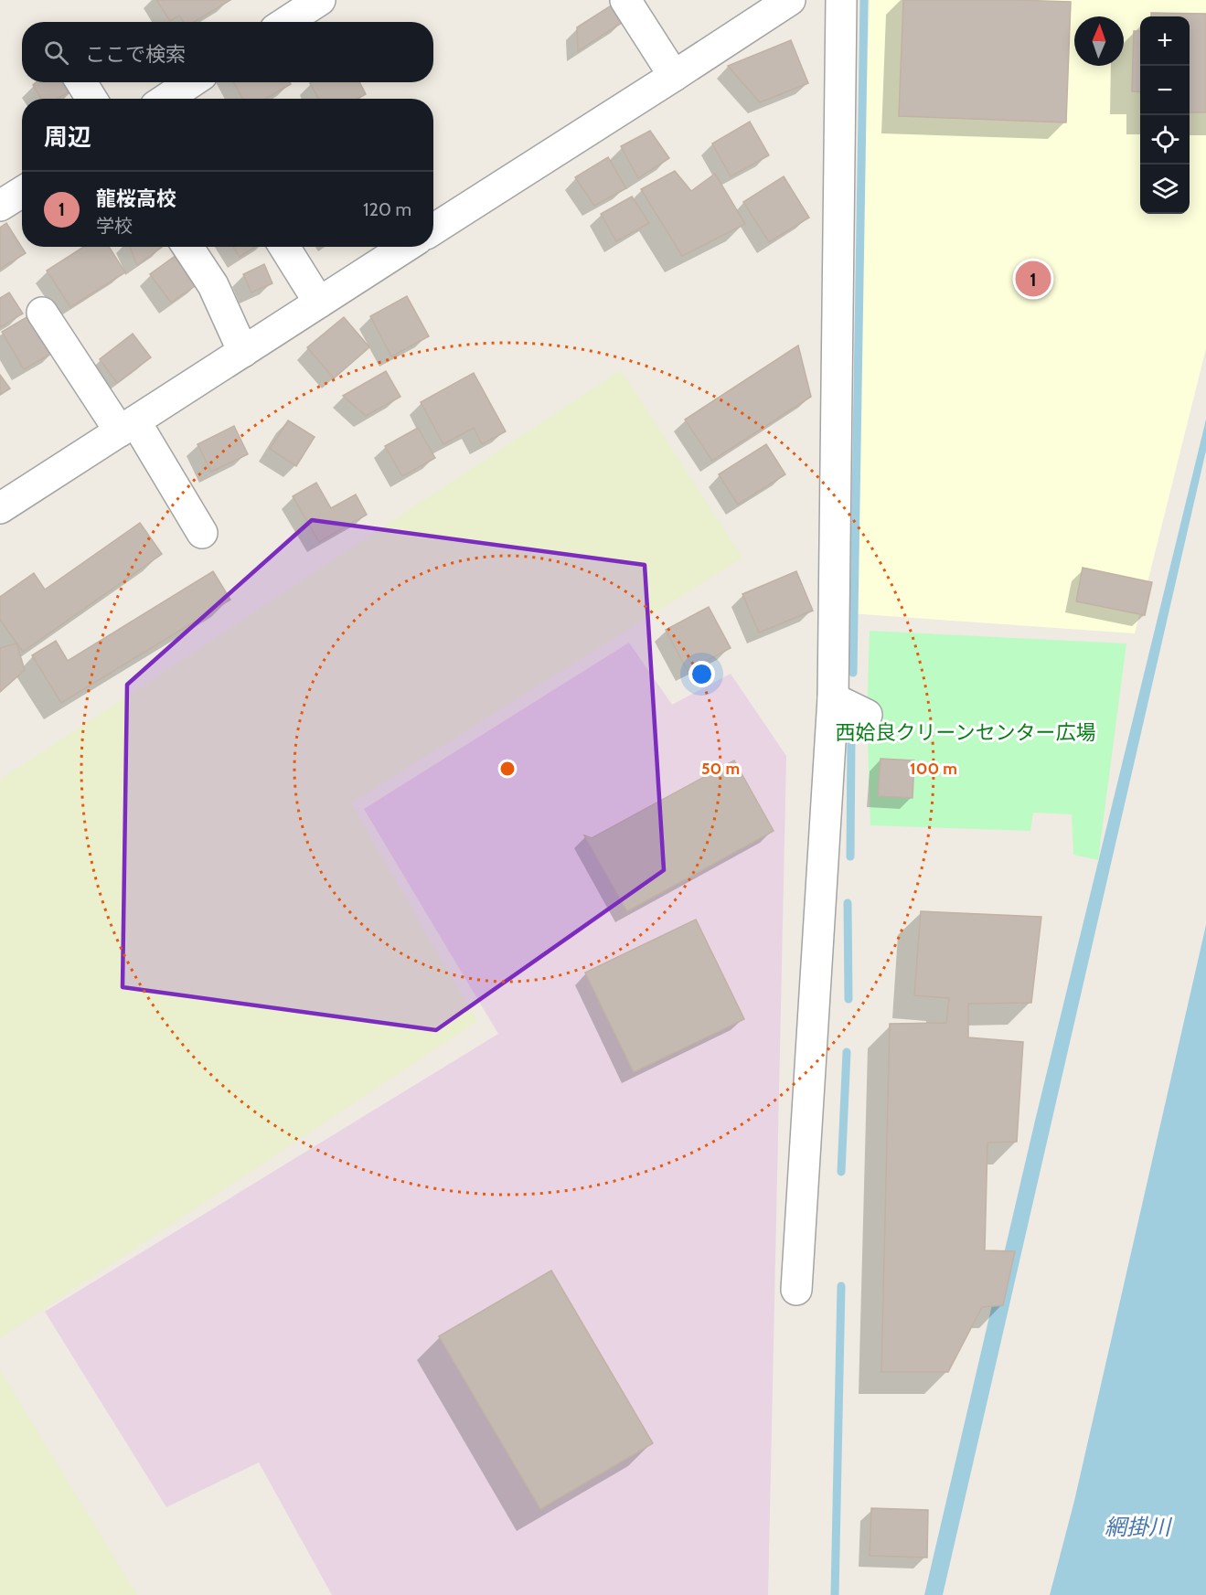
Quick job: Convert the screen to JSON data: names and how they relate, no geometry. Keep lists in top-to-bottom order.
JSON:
{
  "water": ["網掛川"],
  "parks": ["西姶良クリーンセンター広場"],
  "north": "top",
  "page": {
    "map_buttons": ["+", "−"],
    "search": "ここで検索",
    "heading": "周辺",
    "list": [
      {
        "mark": "1",
        "name": "龍桜高校",
        "note": "学校",
        "value": "120 m"
      }
    ],
    "pins": "1"
  },
  "rings": ["50 m", "100 m"]
}
